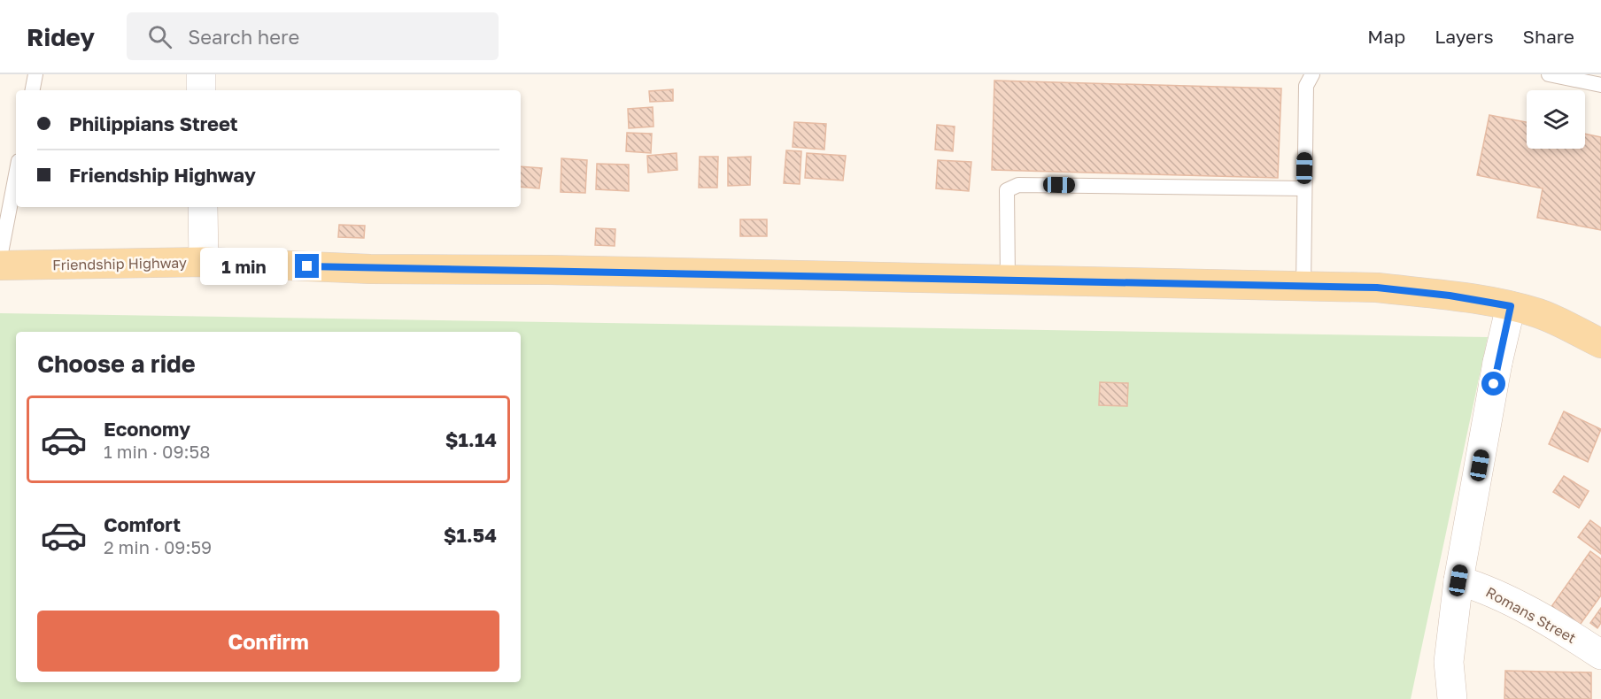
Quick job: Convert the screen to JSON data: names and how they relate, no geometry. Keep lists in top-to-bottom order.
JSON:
{
  "streets": {
    "main road": ["Friendship Highway"],
    "street": ["Romans Street"]
  },
  "page": {
    "header": "Ridey",
    "search": "Search here",
    "nav": ["Map", "Layers", "Share"],
    "banner": ["Philippians Street", "Friendship Highway"],
    "bubble": "1 min",
    "heading": "Choose a ride",
    "list": [
      {
        "name": "Economy",
        "note": "1 min · 09:58",
        "value": "$1.14"
      },
      {
        "name": "Comfort",
        "note": "2 min · 09:59",
        "value": "$1.54"
      }
    ],
    "buttons": "Confirm"
  }
}
